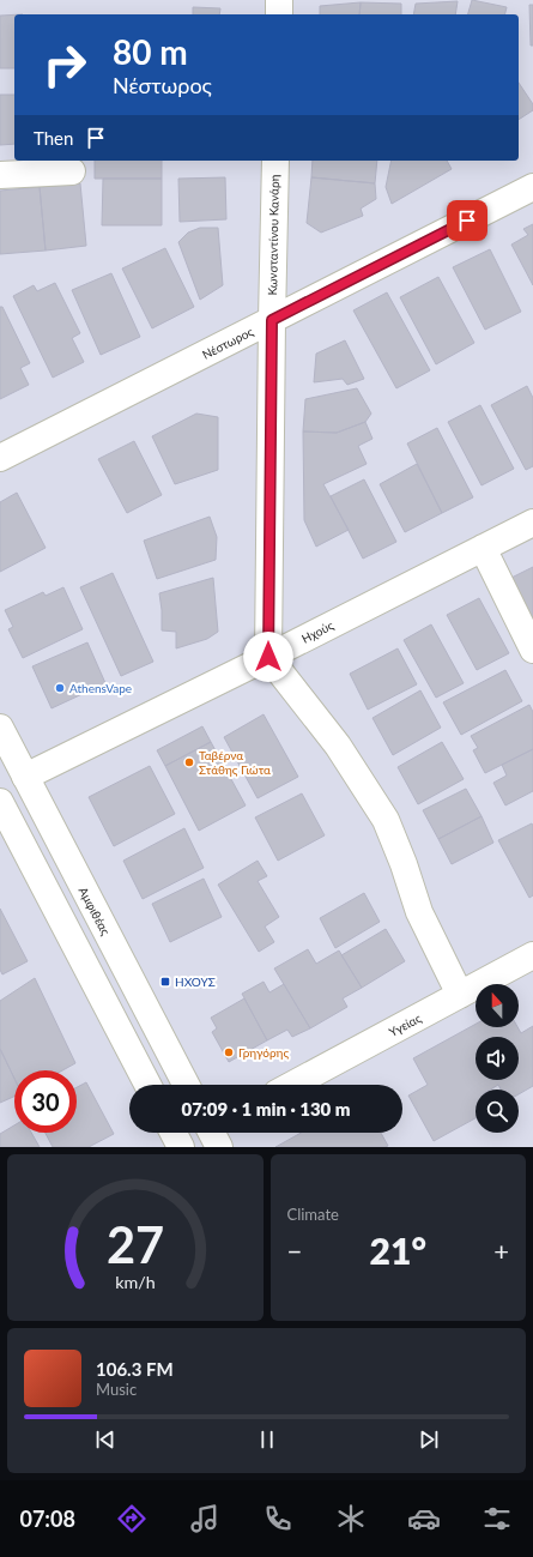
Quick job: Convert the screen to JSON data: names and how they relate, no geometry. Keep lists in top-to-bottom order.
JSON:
{
  "streets": {
    "street": [
      "Κωνσταντίνου Κανάρη",
      "Νέστωρος",
      "Ηχούς",
      "Αμφιθέας",
      "Υγείας"
    ]
  },
  "crossings": [
    ["Κωνσταντίνου Κανάρη", "Νέστωρος"],
    ["Κωνσταντίνου Κανάρη", "Ηχούς"],
    ["Ηχούς", "Αμφιθέας"]
  ],
  "places": {
    "other": ["AthensVape", "Ταβέρνα Στάθης Γιώτα", "Γρηγόρης"],
    "transit": ["ΗΧΟΥΣ"]
  },
  "north": "top",
  "page": {
    "turn": ["80 m", "Νέστωρος"],
    "then": "Then",
    "limit": "30",
    "trip": "07:09 · 1 min · 130 m",
    "tile": "Climate",
    "heat": ["−", "21°", "+"],
    "song": ["106.3 FM", "Music"],
    "tabs": "07:08",
    "gauge": ["27", "km/h"]
  }
}
